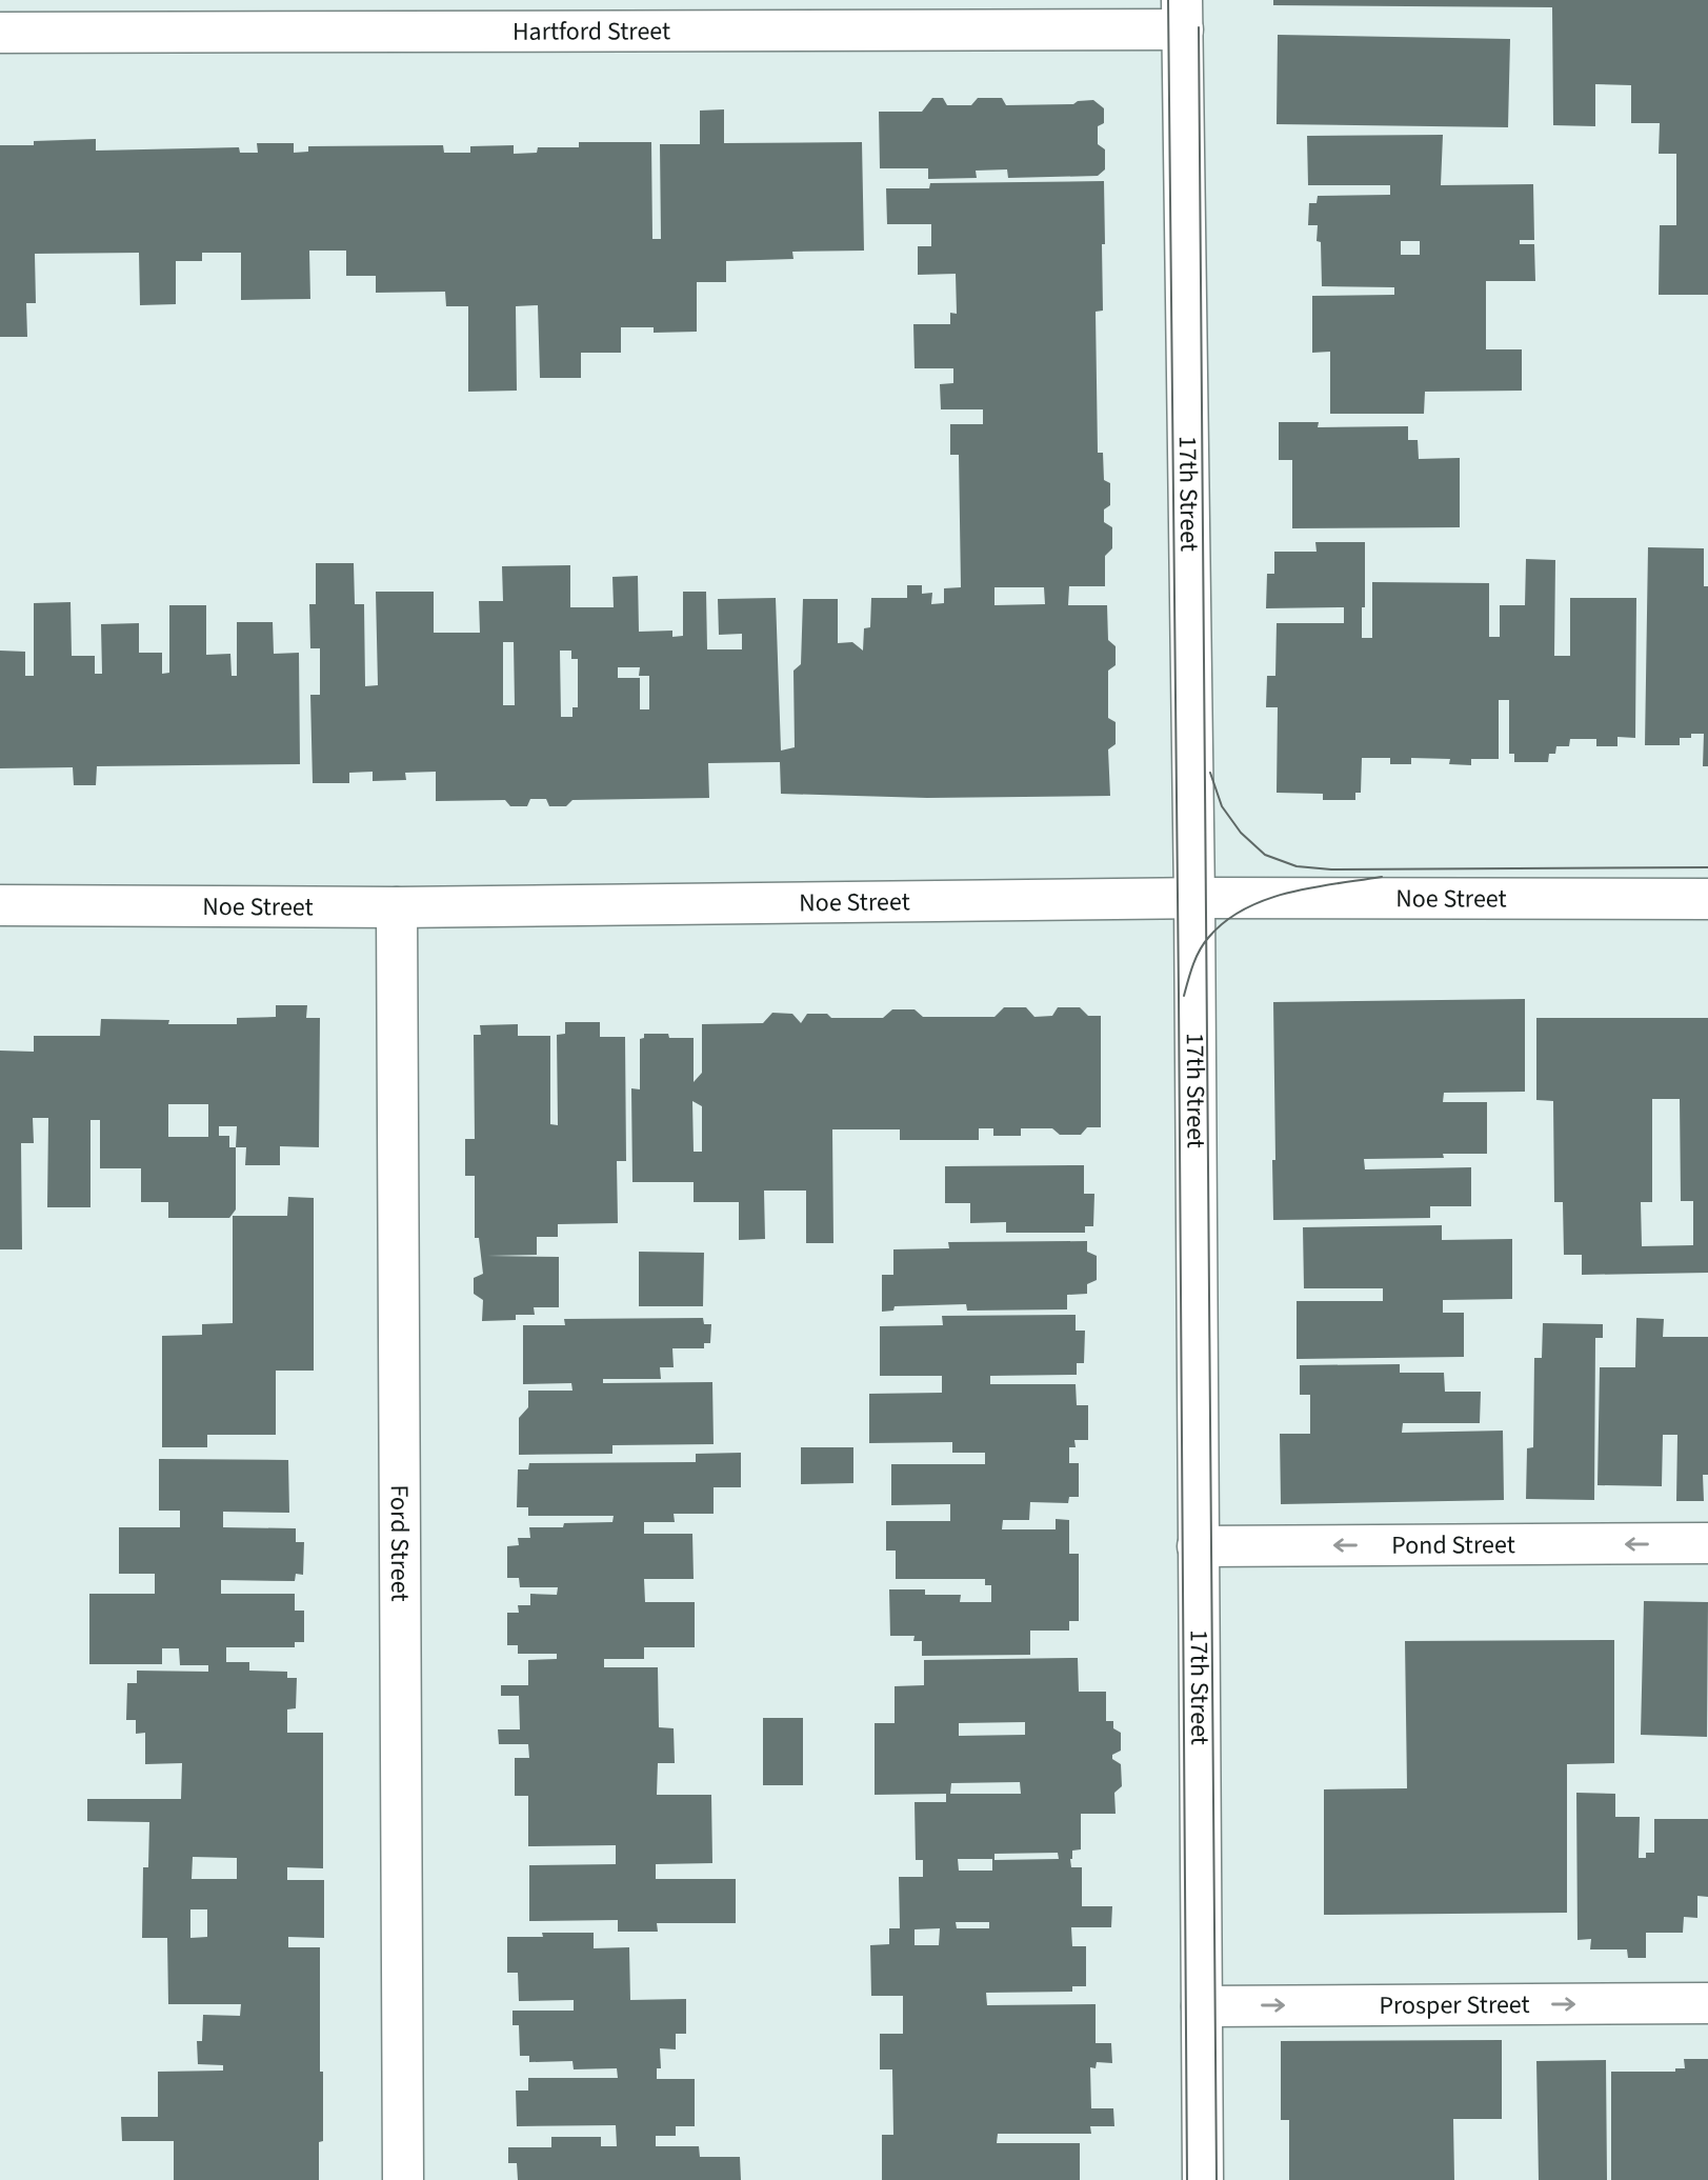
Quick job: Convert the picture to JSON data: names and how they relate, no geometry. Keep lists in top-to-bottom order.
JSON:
{
  "streets": {
    "street": [
      "Hartford Street",
      "17th Street",
      "Noe Street",
      "Ford Street",
      "Pond Street",
      "Prosper Street"
    ]
  },
  "crossings": [
    ["Hartford Street", "17th Street"],
    ["17th Street", "Noe Street"],
    ["17th Street", "Pond Street"],
    ["17th Street", "Prosper Street"],
    ["Noe Street", "Ford Street"]
  ],
  "one_way": ["Pond Street", "Prosper Street"]
}
